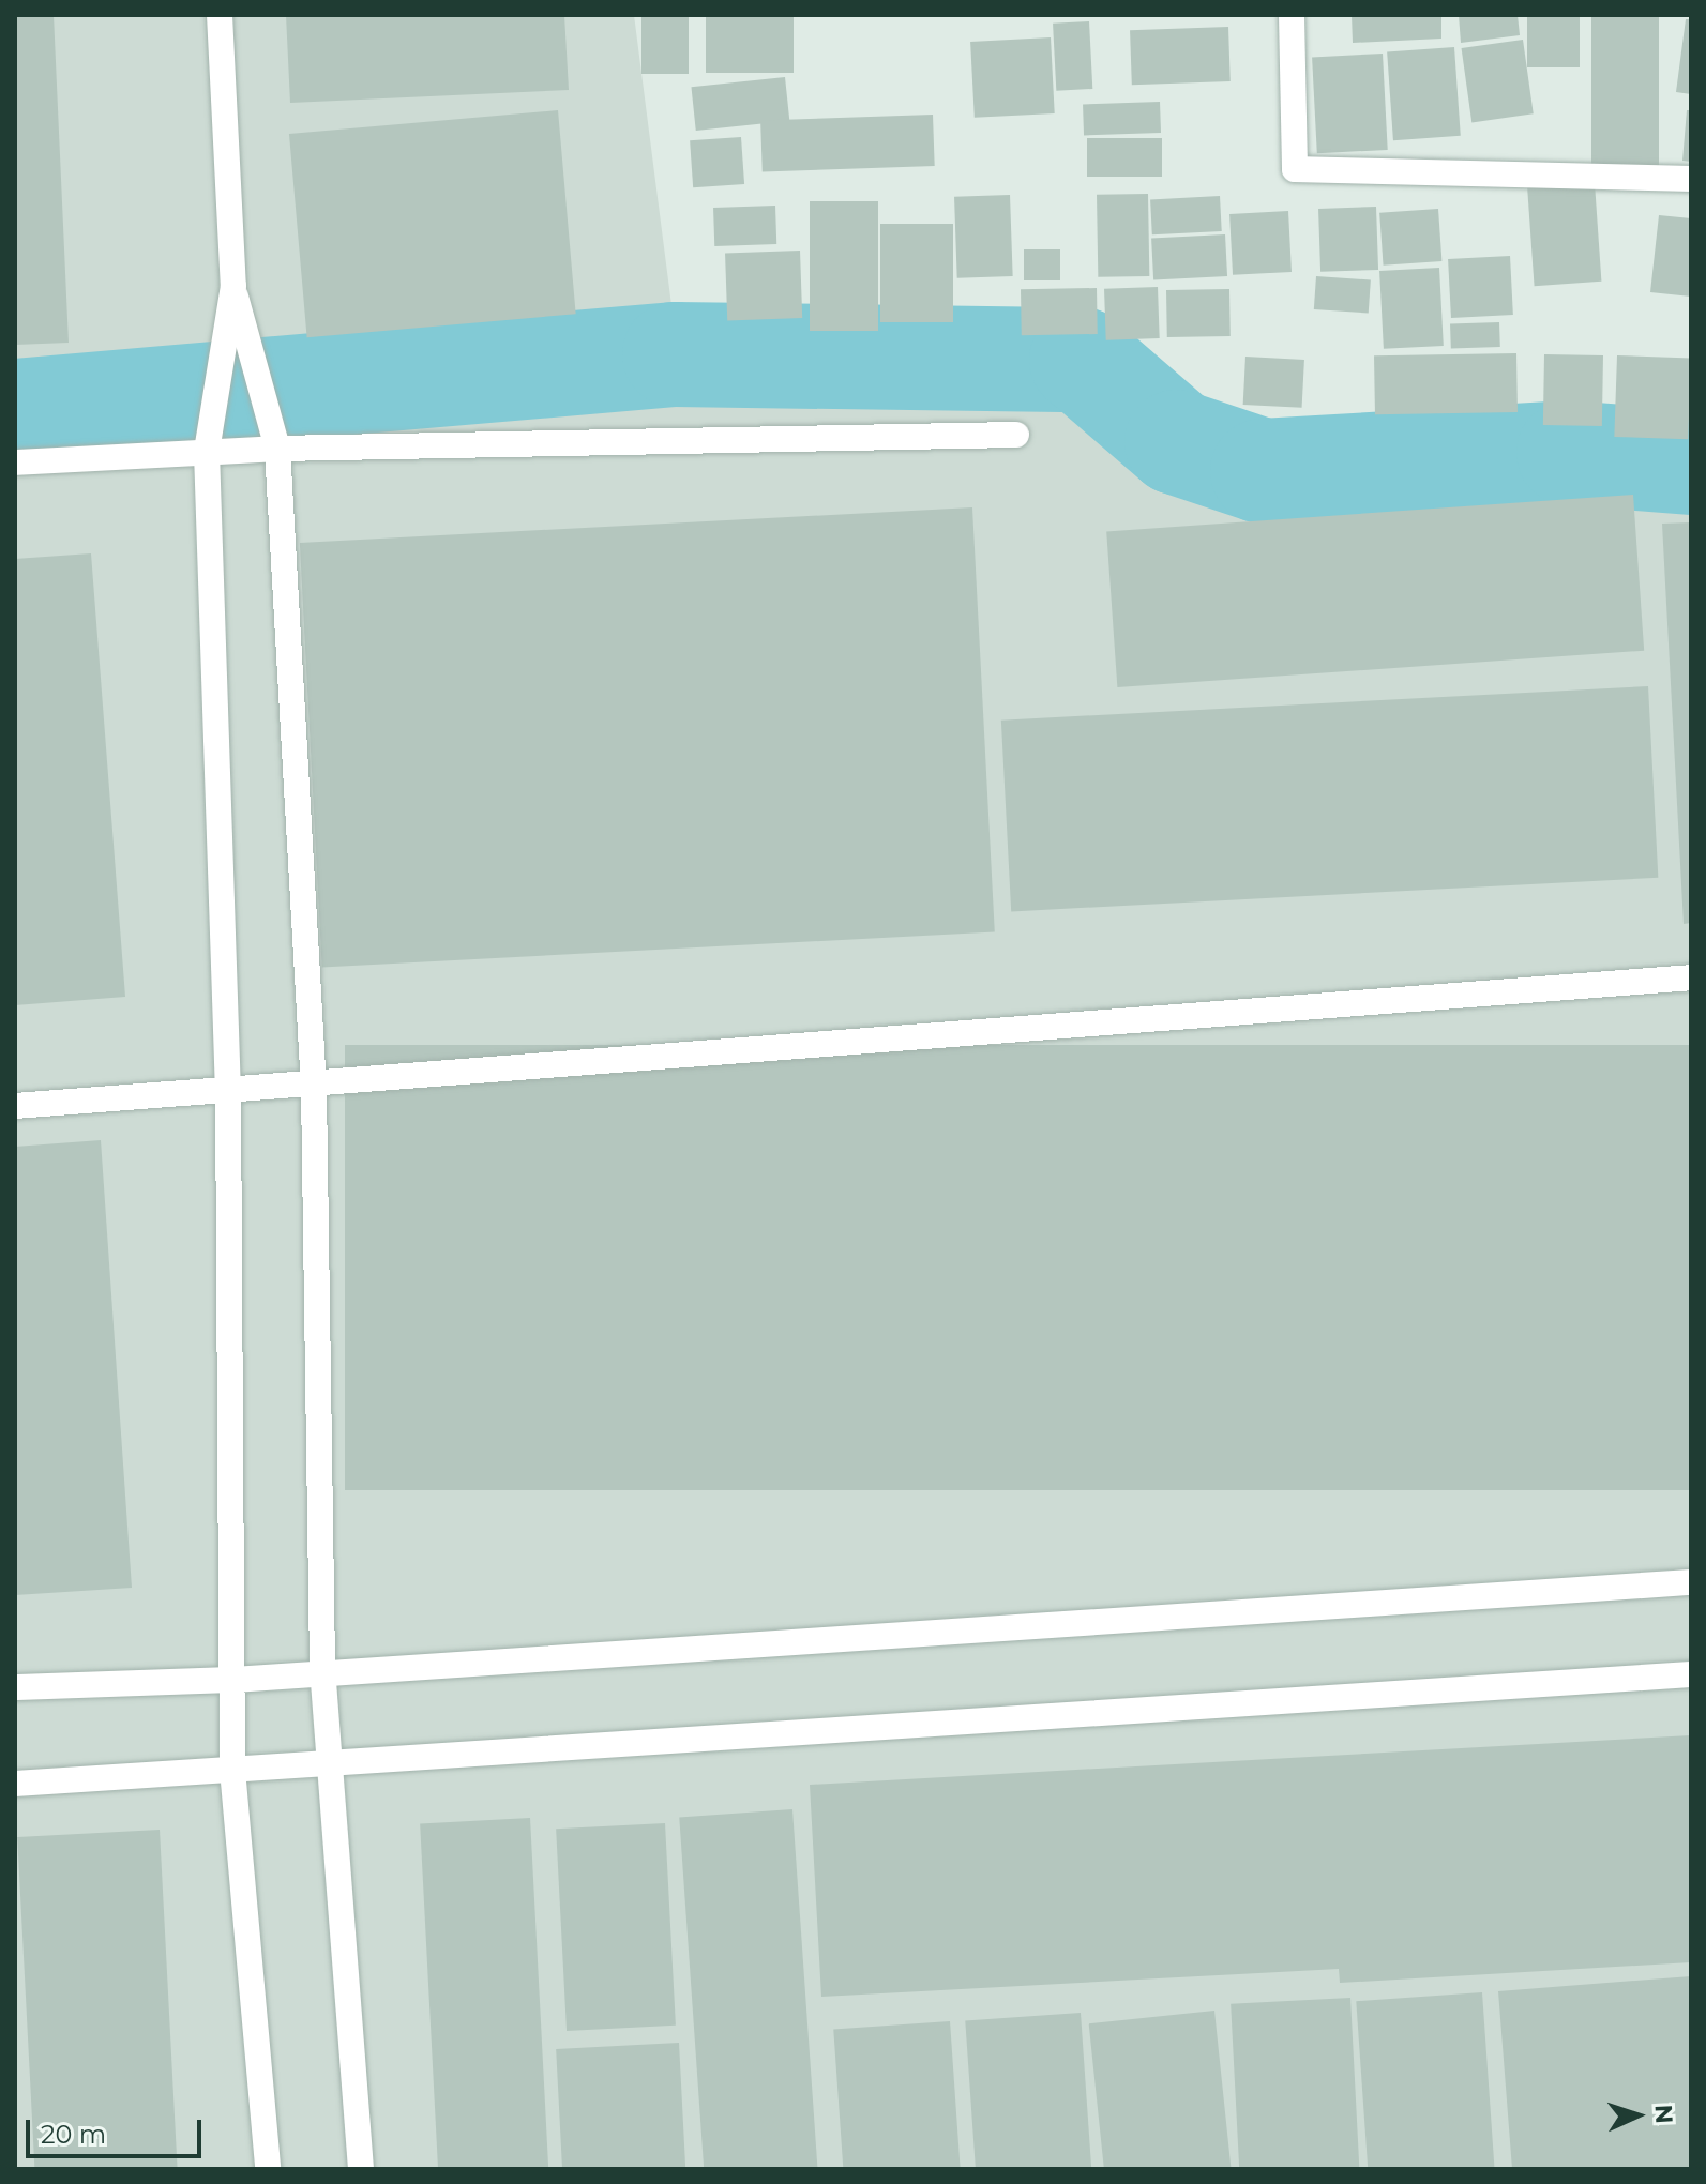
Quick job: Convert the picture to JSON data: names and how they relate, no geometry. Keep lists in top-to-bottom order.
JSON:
{
  "scale_bar": "20 m",
  "north": "right"
}
